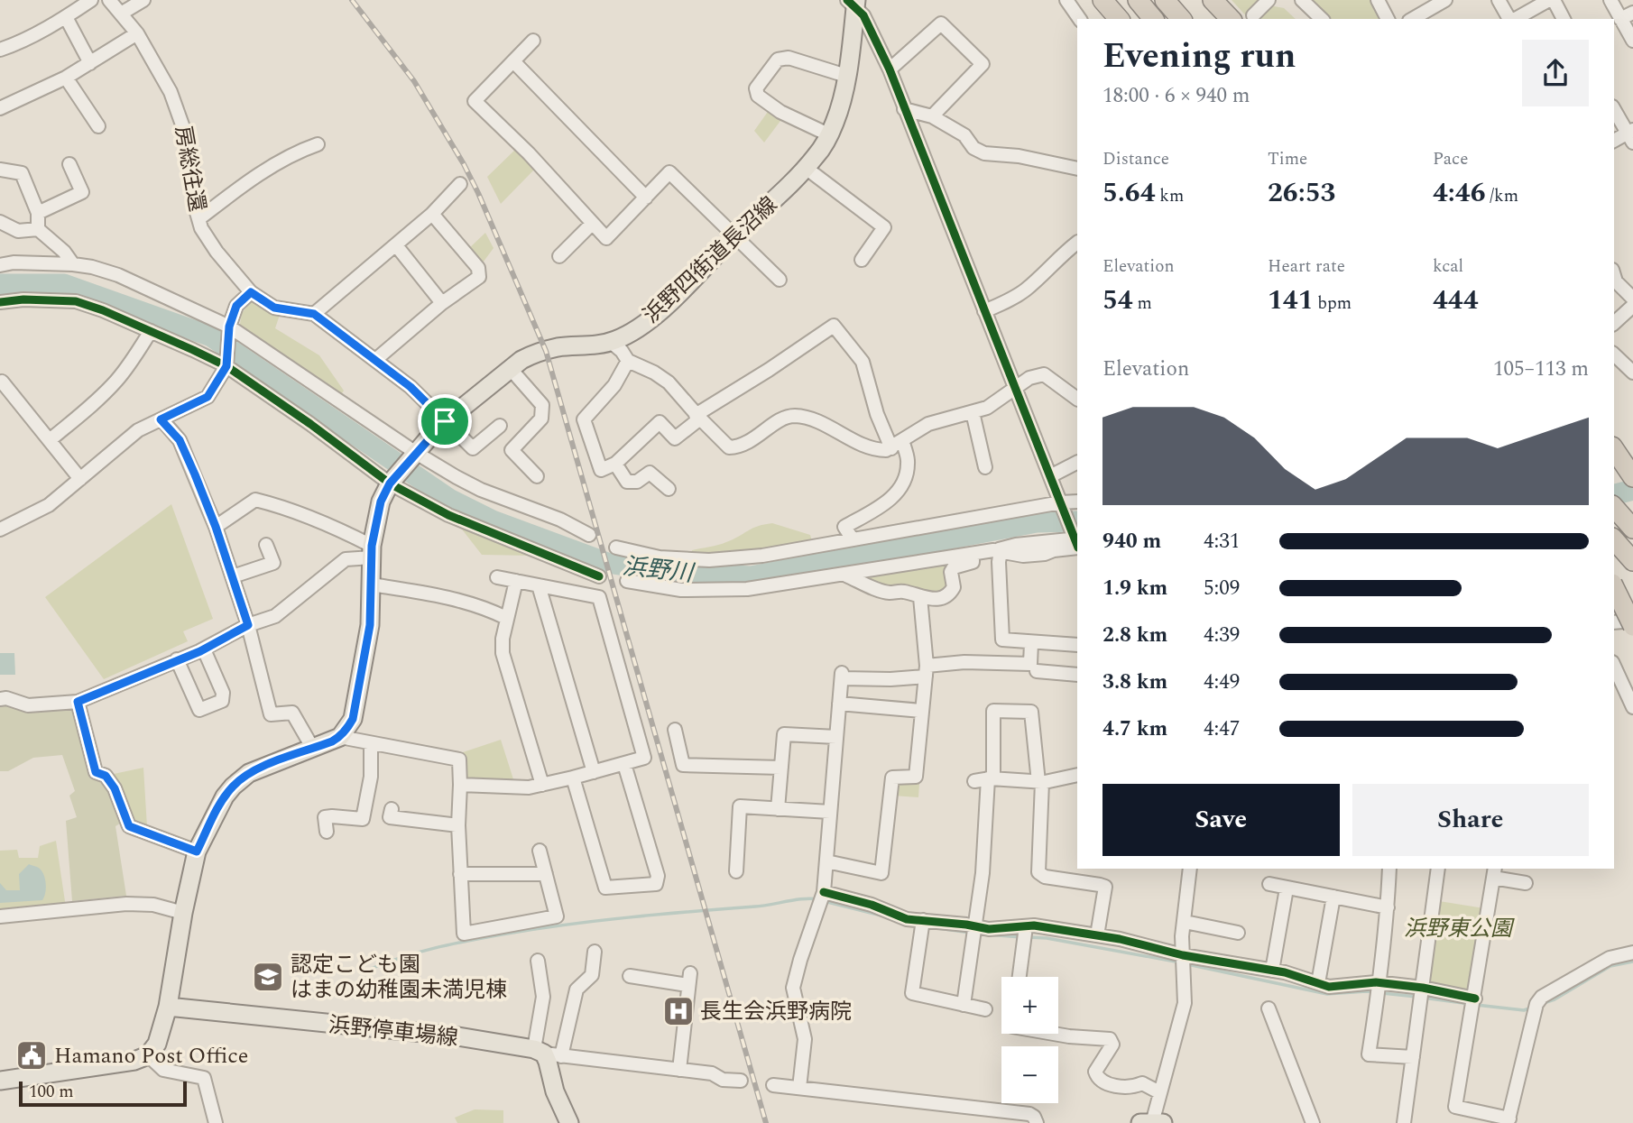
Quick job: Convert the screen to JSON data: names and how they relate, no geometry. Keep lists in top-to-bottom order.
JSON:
{
  "streets": {
    "main road": ["浜野四街道長沼線", "浜野停車場線"],
    "street": ["房総往還"]
  },
  "crossings": [
    ["房総往還", "浜野四街道長沼線"]
  ],
  "water": ["浜野川"],
  "parks": ["浜野東公園"],
  "places": {
    "school or university": ["認定こども園 はまの幼稚園未満児棟"],
    "hospital": ["長生会浜野病院"],
    "public building": ["Hamano Post Office"]
  },
  "scale_bar": "100 m",
  "page": {
    "heading": ["Evening run", "18:00 · 6 × 940 m"],
    "stats": [
      ["Distance", "5.64 km"],
      ["Time", "26:53"],
      ["Pace", "4:46 /km"],
      ["Elevation", "54 m"],
      ["Heart rate", "141 bpm"],
      ["kcal", "444"]
    ],
    "chart": ["Elevation", "105–113 m"],
    "list": [
      {
        "name": "940 m",
        "note": "4:31"
      },
      {
        "name": "1.9 km",
        "note": "5:09"
      },
      {
        "name": "2.8 km",
        "note": "4:39"
      },
      {
        "name": "3.8 km",
        "note": "4:49"
      },
      {
        "name": "4.7 km",
        "note": "4:47"
      }
    ],
    "buttons": ["Save", "Share"],
    "map_buttons": ["+", "−"],
    "scale": "100 m"
  }
}
